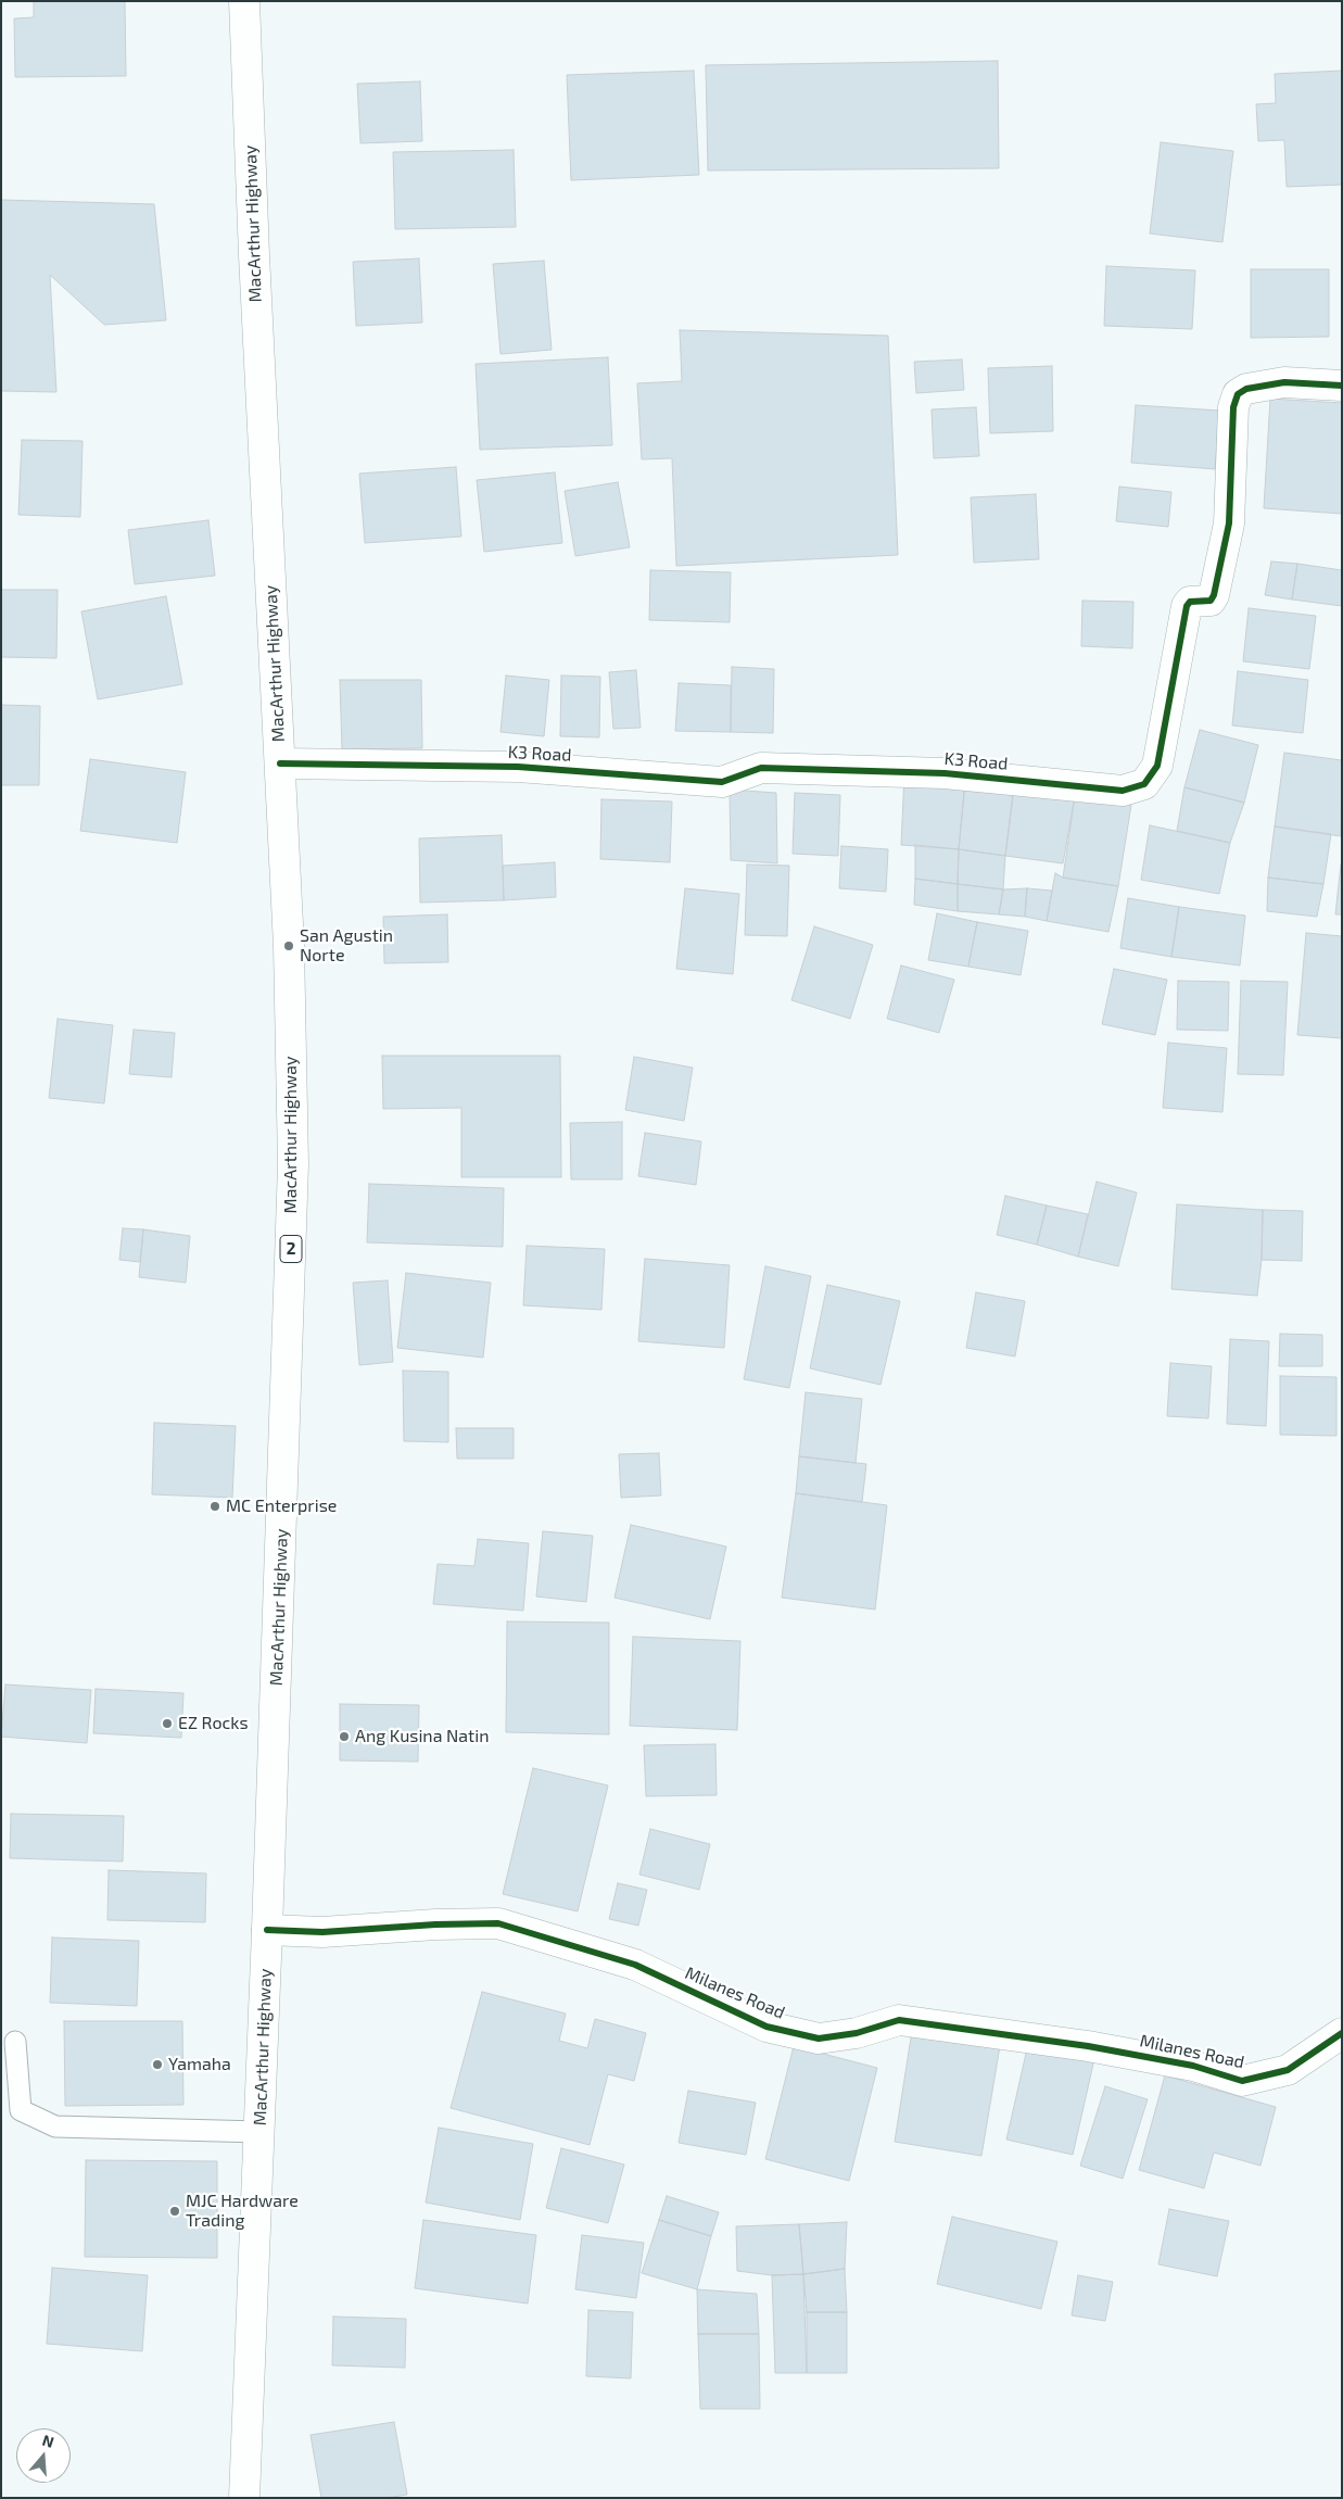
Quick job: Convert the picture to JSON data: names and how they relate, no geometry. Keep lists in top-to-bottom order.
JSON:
{
  "streets": {
    "main road": [
      "MacArthur Highway",
      "K3 Road",
      "2",
      "Milanes Road"
    ]
  },
  "crossings": [
    ["MacArthur Highway", "K3 Road"],
    ["MacArthur Highway", "Milanes Road"]
  ],
  "places": [
    "San Agustin Norte",
    "MC Enterprise",
    "EZ Rocks",
    "Ang Kusina Natin",
    "Yamaha",
    "MJC Hardware Trading"
  ],
  "north": "top"
}
